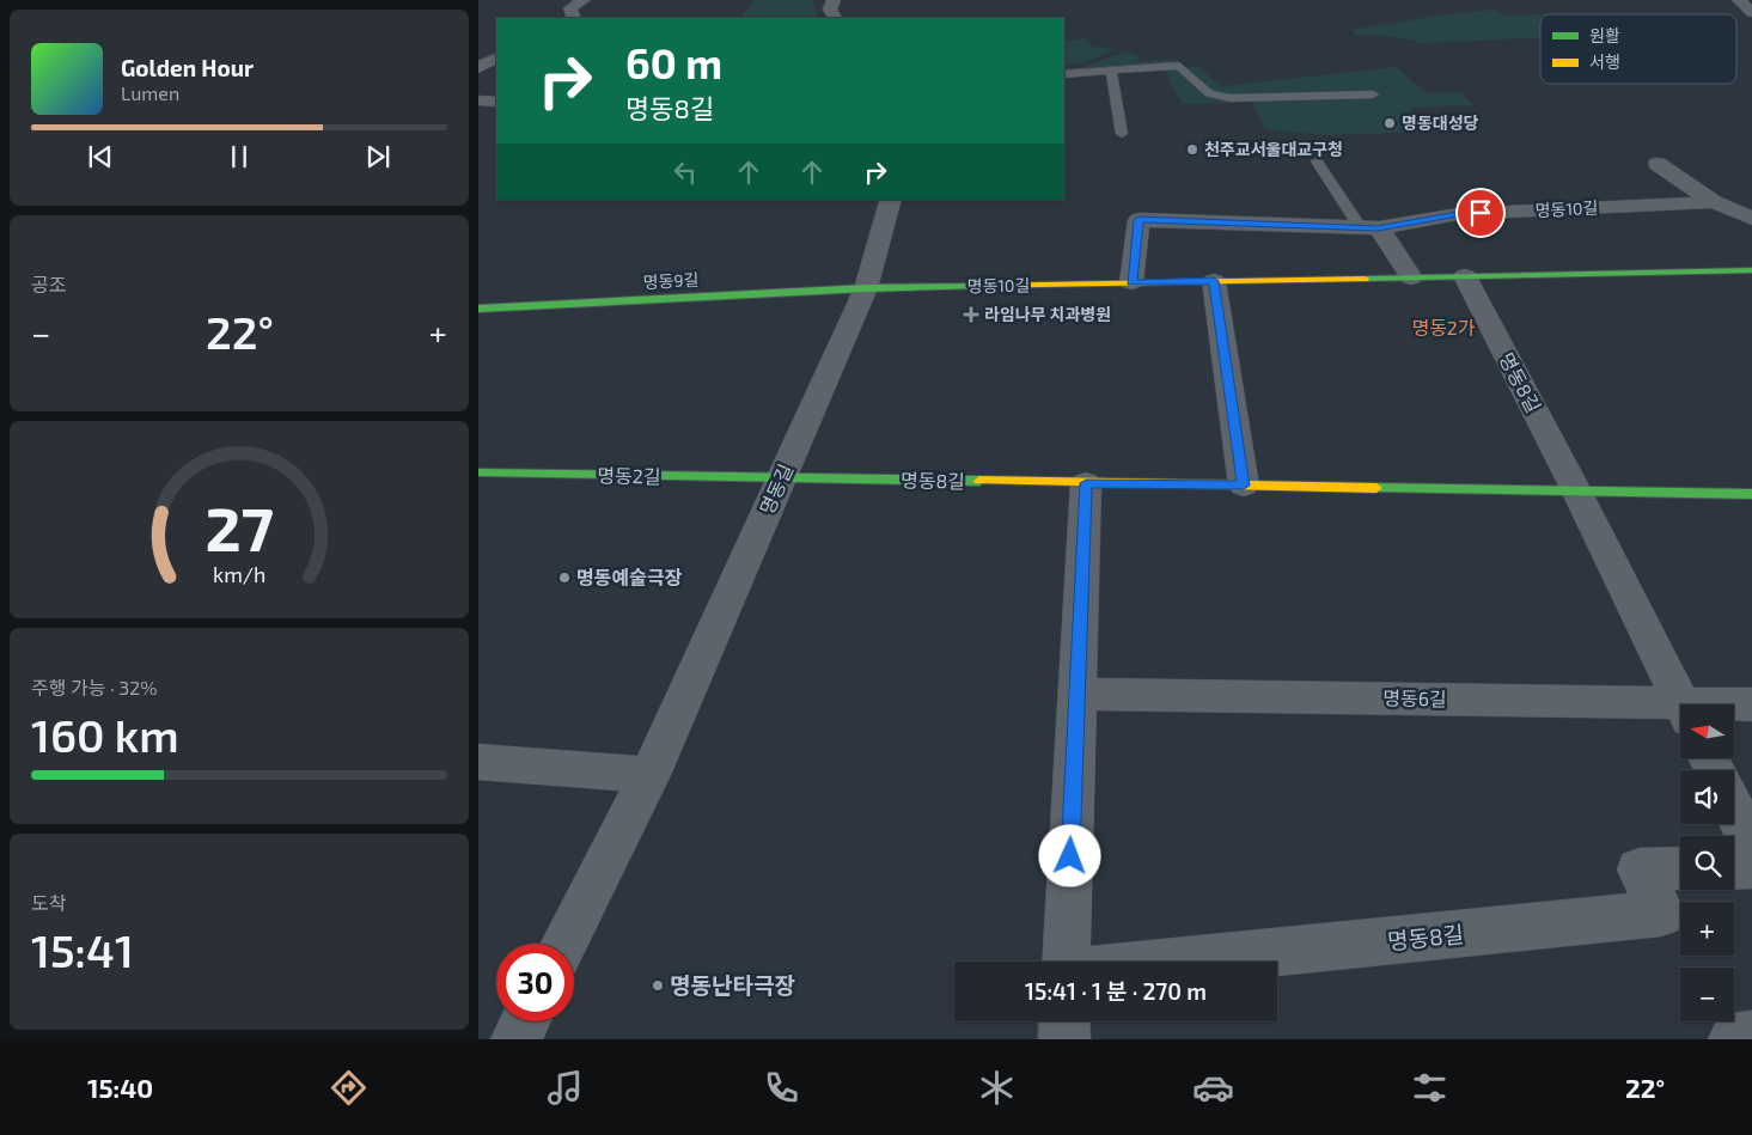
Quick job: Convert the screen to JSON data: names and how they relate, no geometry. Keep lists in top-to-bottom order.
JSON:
{
  "streets": {
    "street": [
      "명동10길",
      "명동9길",
      "명동8길",
      "명동2길",
      "명동길",
      "명동6길"
    ]
  },
  "crossings": [
    ["명동10길", "명동9길"],
    ["명동10길", "명동8길"],
    ["명동10길", "명동길"],
    ["명동9길", "명동길"],
    ["명동8길", "명동2길"],
    ["명동8길", "명동길"],
    ["명동2길", "명동길"]
  ],
  "districts": ["명동2가"],
  "places": {
    "other": [
      "명동대성당",
      "천주교서울대교구청",
      "명동예술극장",
      "명동난타극장"
    ],
    "health": ["라임나무 치과병원"]
  },
  "legend": ["원활", "서행"],
  "north": "left",
  "page": {
    "turn": ["60 m", "명동8길"],
    "song": ["Golden Hour", "Lumen"],
    "tile": [
      "공조",
      ["주행 가능 · 32%", "160 km"],
      ["도착", "15:41"]
    ],
    "heat": ["−", "22°", "+"],
    "map_buttons": ["+", "−"],
    "limit": "30",
    "trip": "15:41 · 1 분 · 270 m",
    "tabs": ["15:40", "22°"],
    "gauge": ["27", "km/h"]
  }
}
